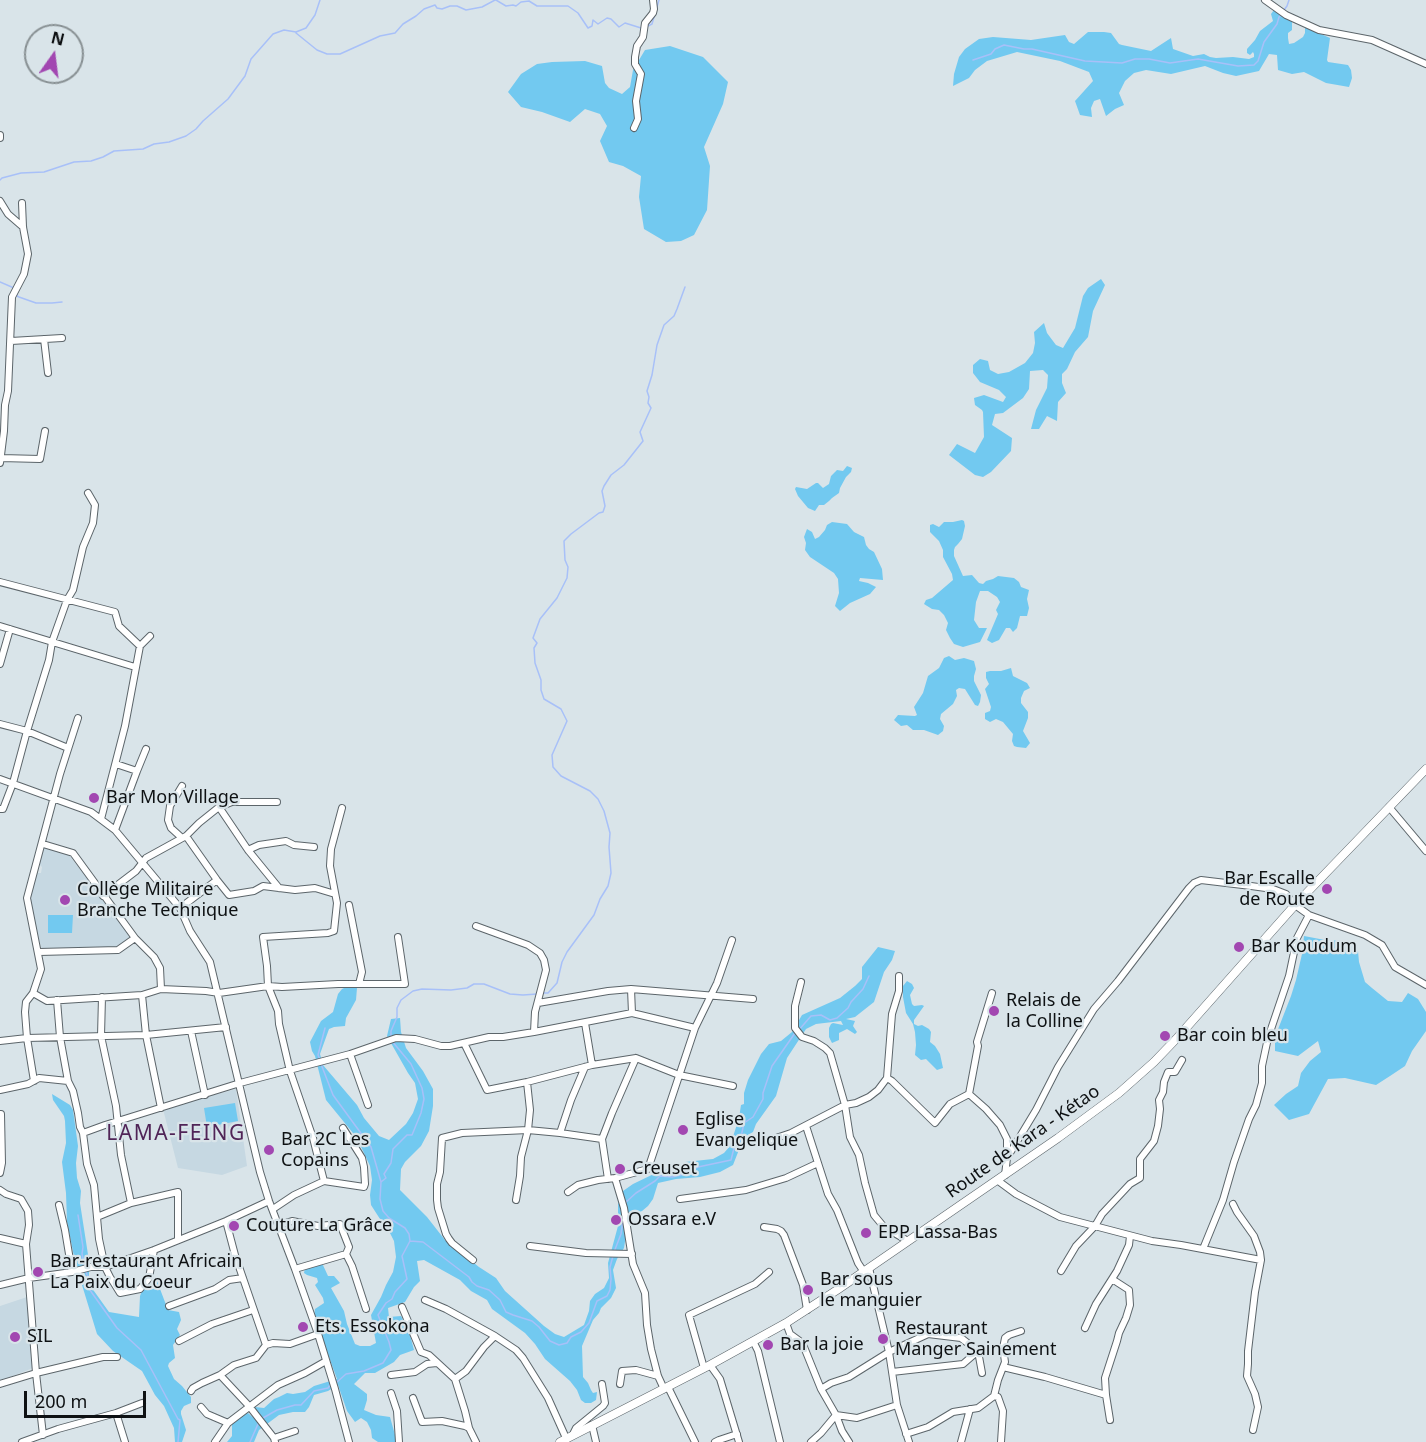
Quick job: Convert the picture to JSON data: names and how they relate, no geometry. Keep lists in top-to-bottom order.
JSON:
{
  "streets": {
    "main road": ["Route de Kara - Kétao"]
  },
  "districts": ["LAMA-FEING"],
  "places": [
    "Bar Mon Village",
    "Bar Escalle de Route",
    "Collège Militaire Branche Technique",
    "Bar Koudum",
    "Relais de la Colline",
    "Bar coin bleu",
    "Eglise Evangelique",
    "Bar 2C Les Copains",
    "Creuset",
    "Ossara e.V",
    "Couture La Grâce",
    "EPP Lassa-Bas",
    "Bar-restaurant Africain La Paix du Coeur",
    "Bar sous le manguier",
    "Ets. Essokona",
    "SIL",
    "Restaurant Manger Sainement",
    "Bar la joie"
  ],
  "scale_bar": "200 m",
  "north": "top"
}
